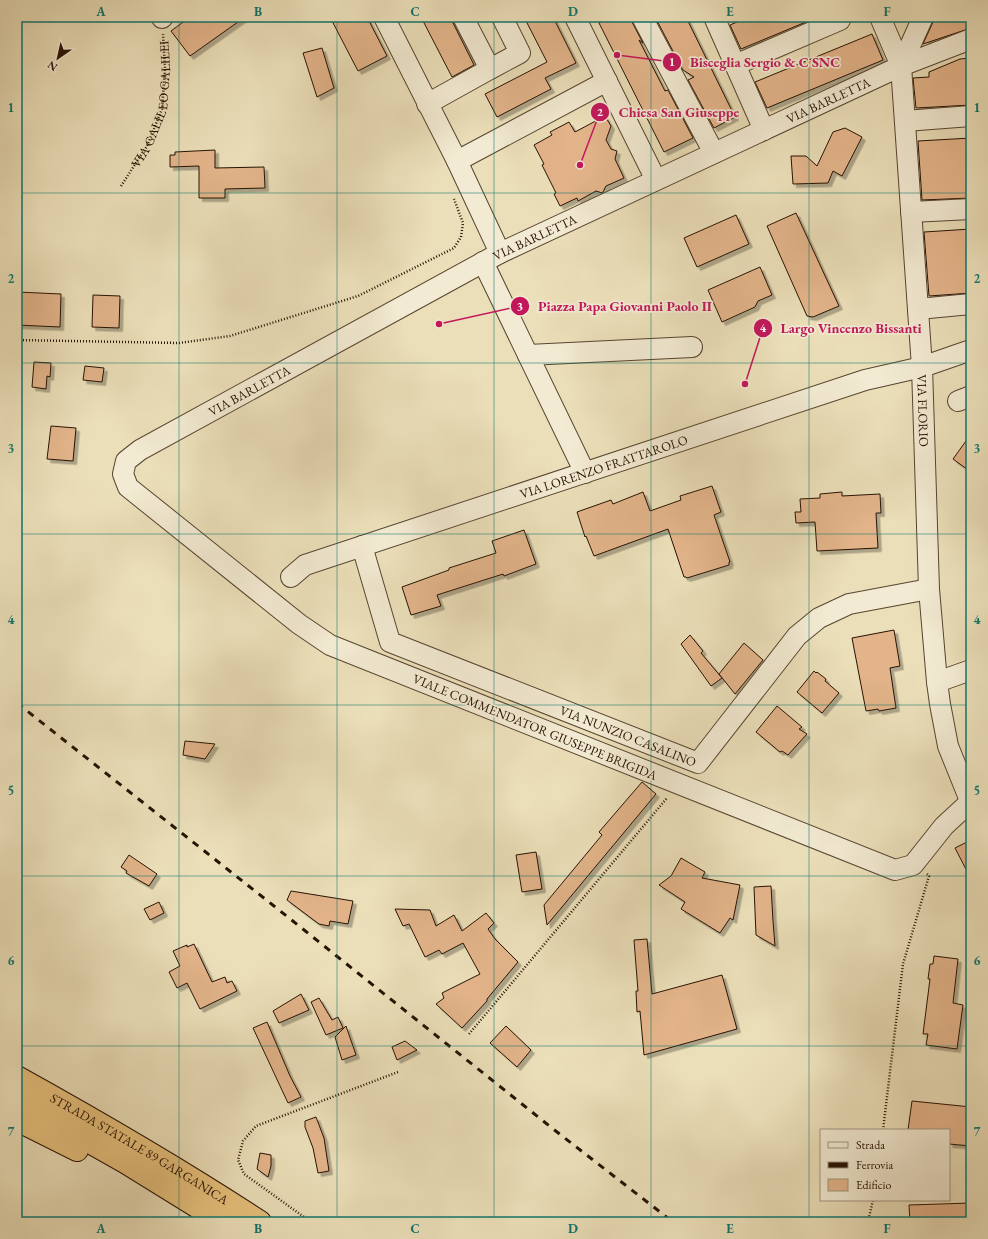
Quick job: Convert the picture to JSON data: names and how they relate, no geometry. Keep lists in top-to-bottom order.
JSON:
{
  "streets": {
    "highway": ["STRADA STATALE 89 GARGANICA"],
    "street": [
      "VIA BARLETTA",
      "VIA FLORIO",
      "VIA LORENZO FRATTAROLO",
      "VIALE COMMENDATOR GIUSEPPE BRIGIDA",
      "VIA NUNZIO CASALINO"
    ],
    "path": ["VIA GALILEO GALILEI"]
  },
  "crossings": [
    ["VIA BARLETTA", "VIA FLORIO"],
    ["VIA BARLETTA", "VIALE COMMENDATOR GIUSEPPE BRIGIDA"],
    ["VIA FLORIO", "VIA LORENZO FRATTAROLO"],
    ["VIA FLORIO", "VIA NUNZIO CASALINO"],
    ["VIA LORENZO FRATTAROLO", "VIA NUNZIO CASALINO"]
  ],
  "places": [
    "Bisceglia Sergio & C SNC",
    "Chiesa San Giuseppe",
    "Piazza Papa Giovanni Paolo II",
    "Largo Vincenzo Bissanti"
  ],
  "legend": ["Strada", "Ferrovia", "Edificio"],
  "north": "bottom left",
  "grid": {
    "columns": [
      "A",
      "B",
      "C",
      "D",
      "E",
      "F"
    ],
    "rows": [
      "1",
      "2",
      "3",
      "4",
      "5",
      "6",
      "7"
    ]
  }
}
